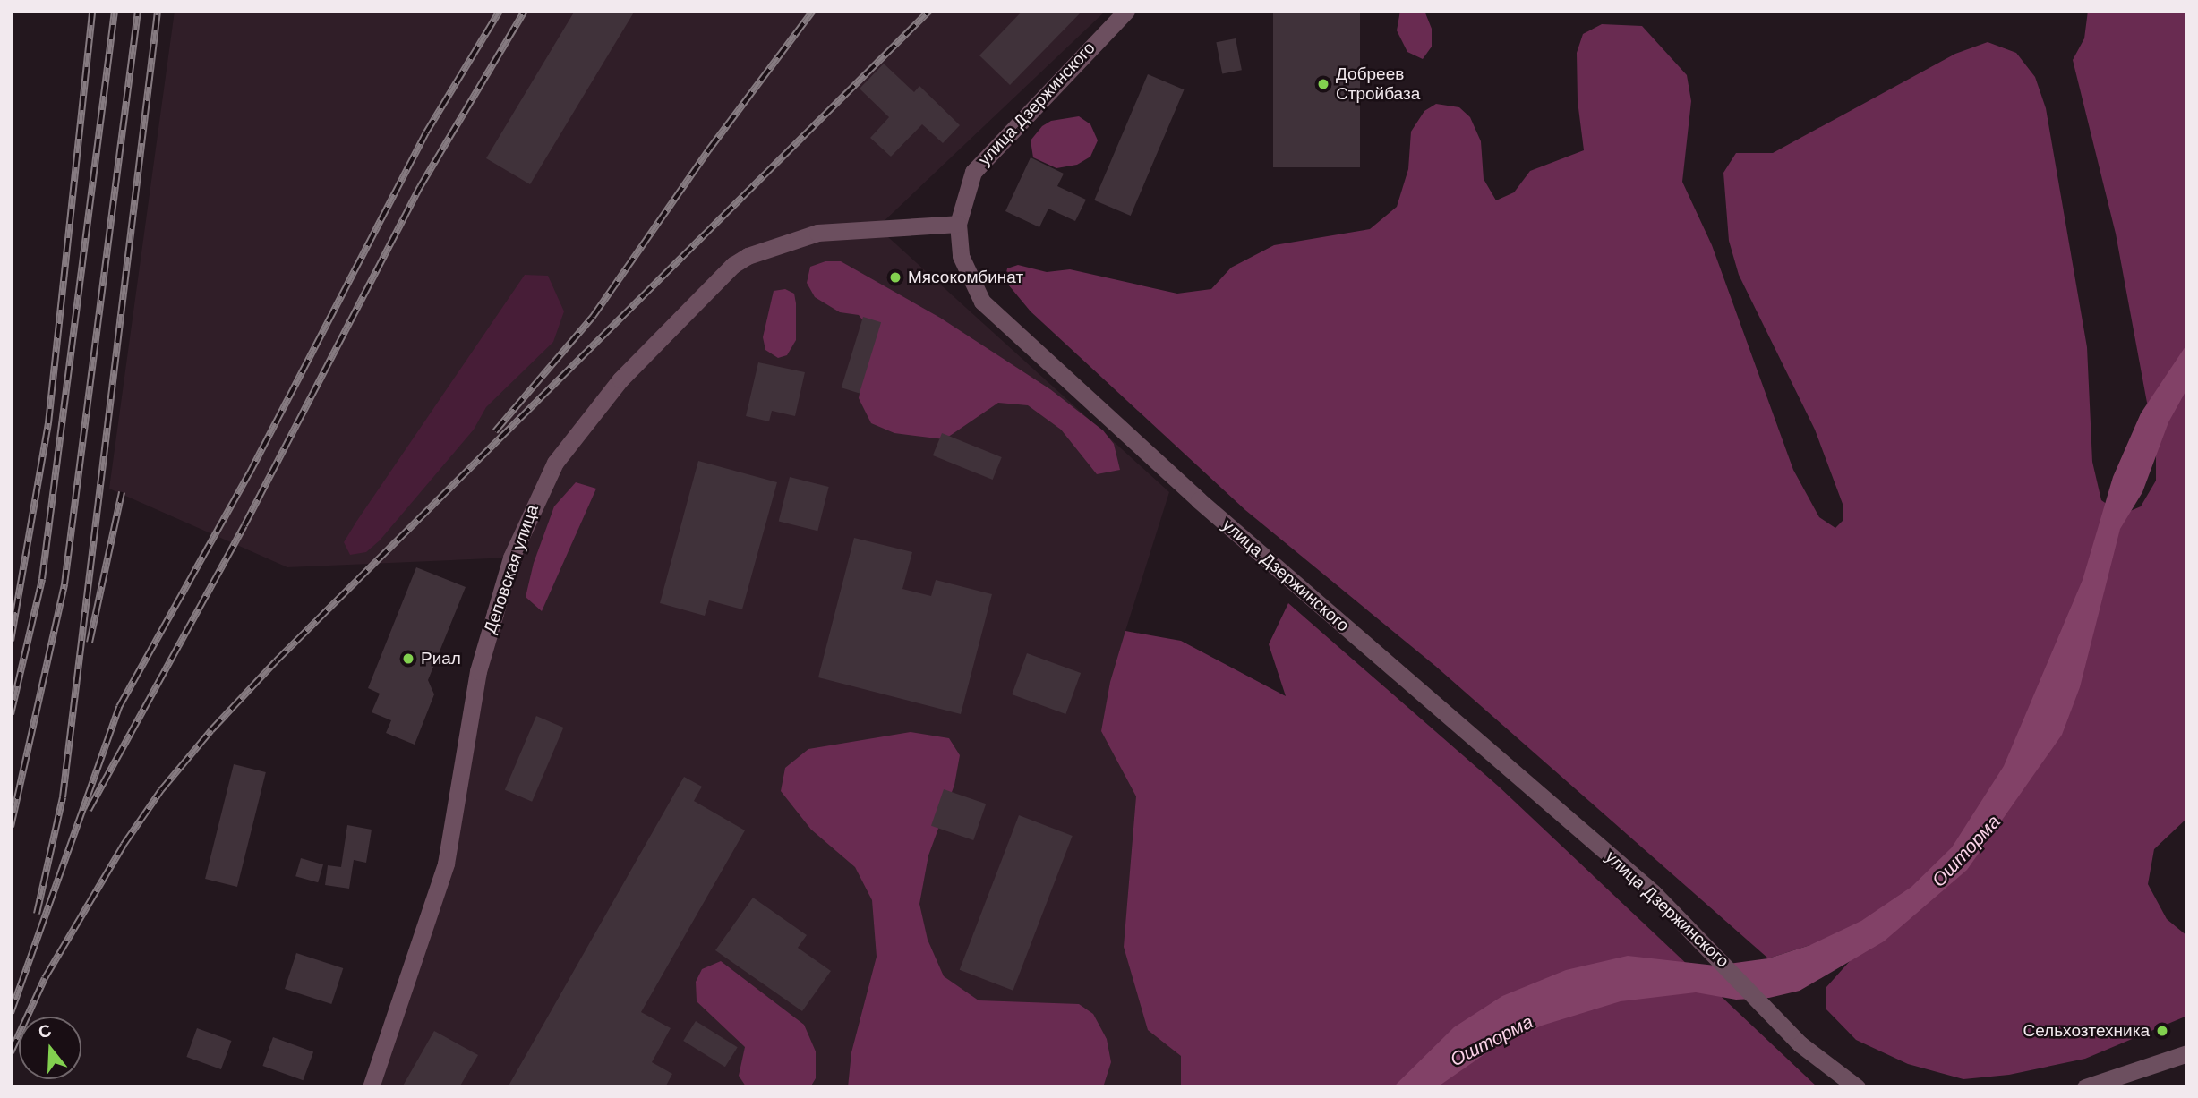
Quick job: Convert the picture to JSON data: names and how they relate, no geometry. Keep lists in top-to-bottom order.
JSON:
{
  "streets": {
    "street": ["улица Дзержинского", "Деповская улица"]
  },
  "crossings": [
    ["улица Дзержинского", "Деповская улица"]
  ],
  "water": ["Ошторма"],
  "places": [
    "Добреев Стройбаза",
    "Мясокомбинат",
    "Риал",
    "Сельхозтехника"
  ],
  "north": "top"
}
